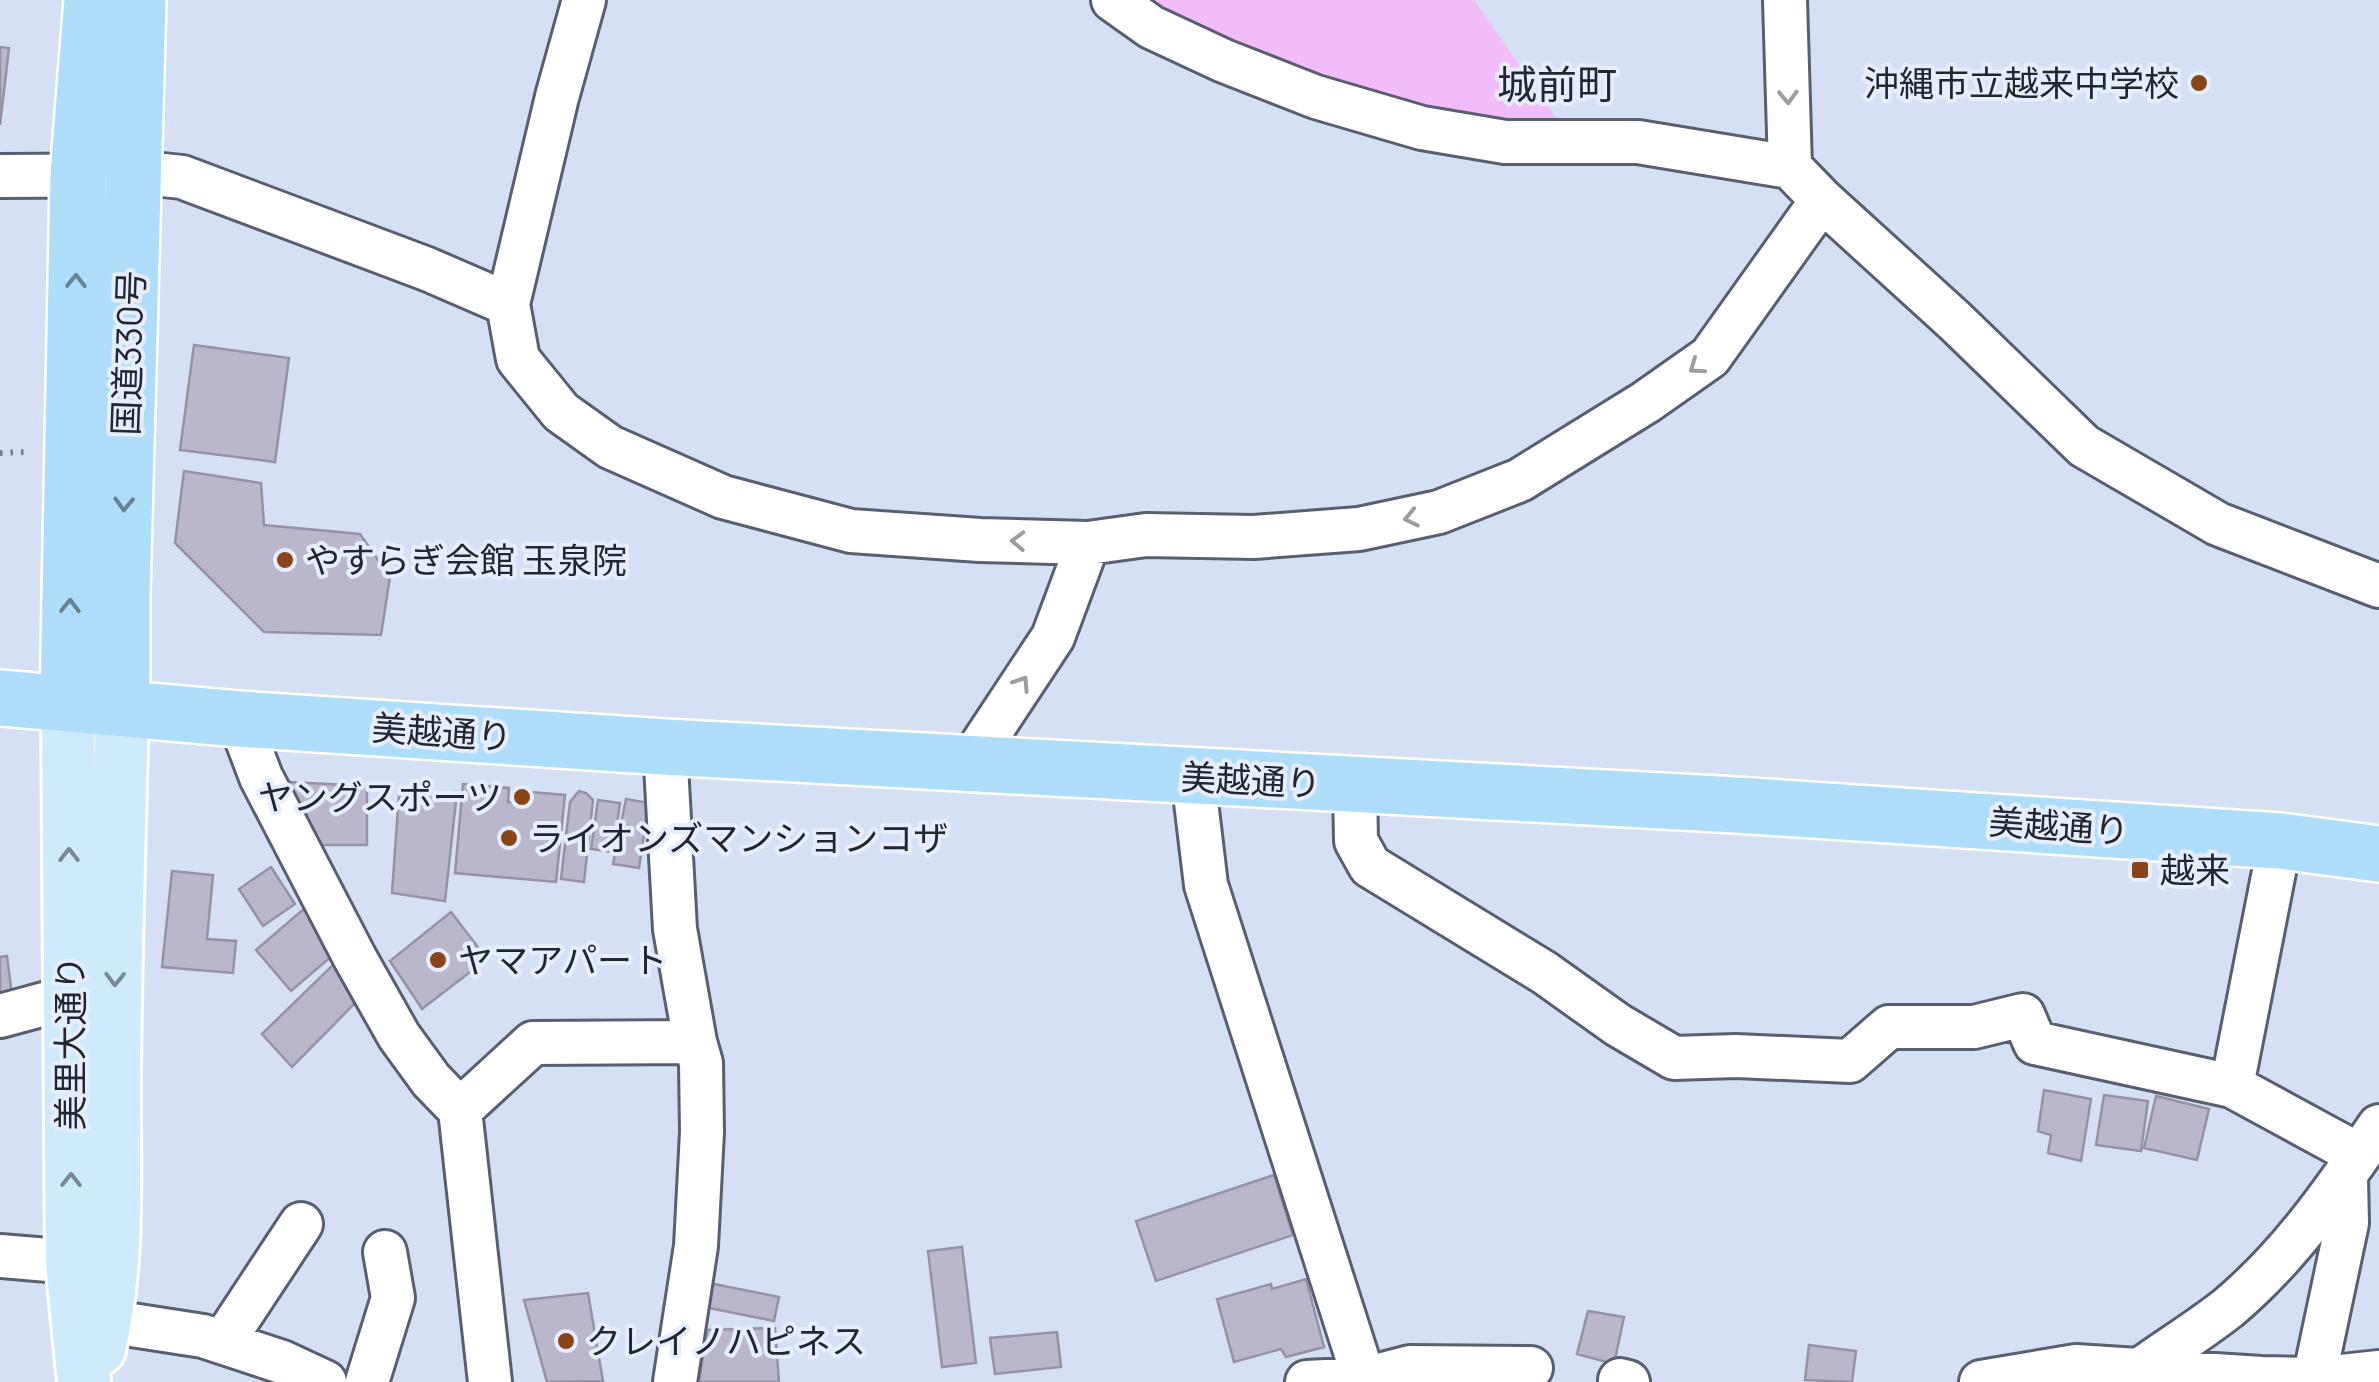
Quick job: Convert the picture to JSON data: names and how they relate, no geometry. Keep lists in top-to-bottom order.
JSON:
{
  "streets": {
    "highway": ["国道330号", "美越通り"],
    "main road": ["美里大通り"]
  },
  "crossings": [
    ["国道330号", "美越通り"],
    ["国道330号", "美里大通り"],
    ["美越通り", "美里大通り"]
  ],
  "districts": ["城前町"],
  "places": {
    "other": [
      "沖縄市立越来中学校",
      "やすらぎ会館 玉泉院",
      "ヤングスポーツ",
      "ライオンズマンションコザ",
      "ヤマアパート",
      "クレイノハピネス"
    ],
    "transit": ["越来"]
  }
}
